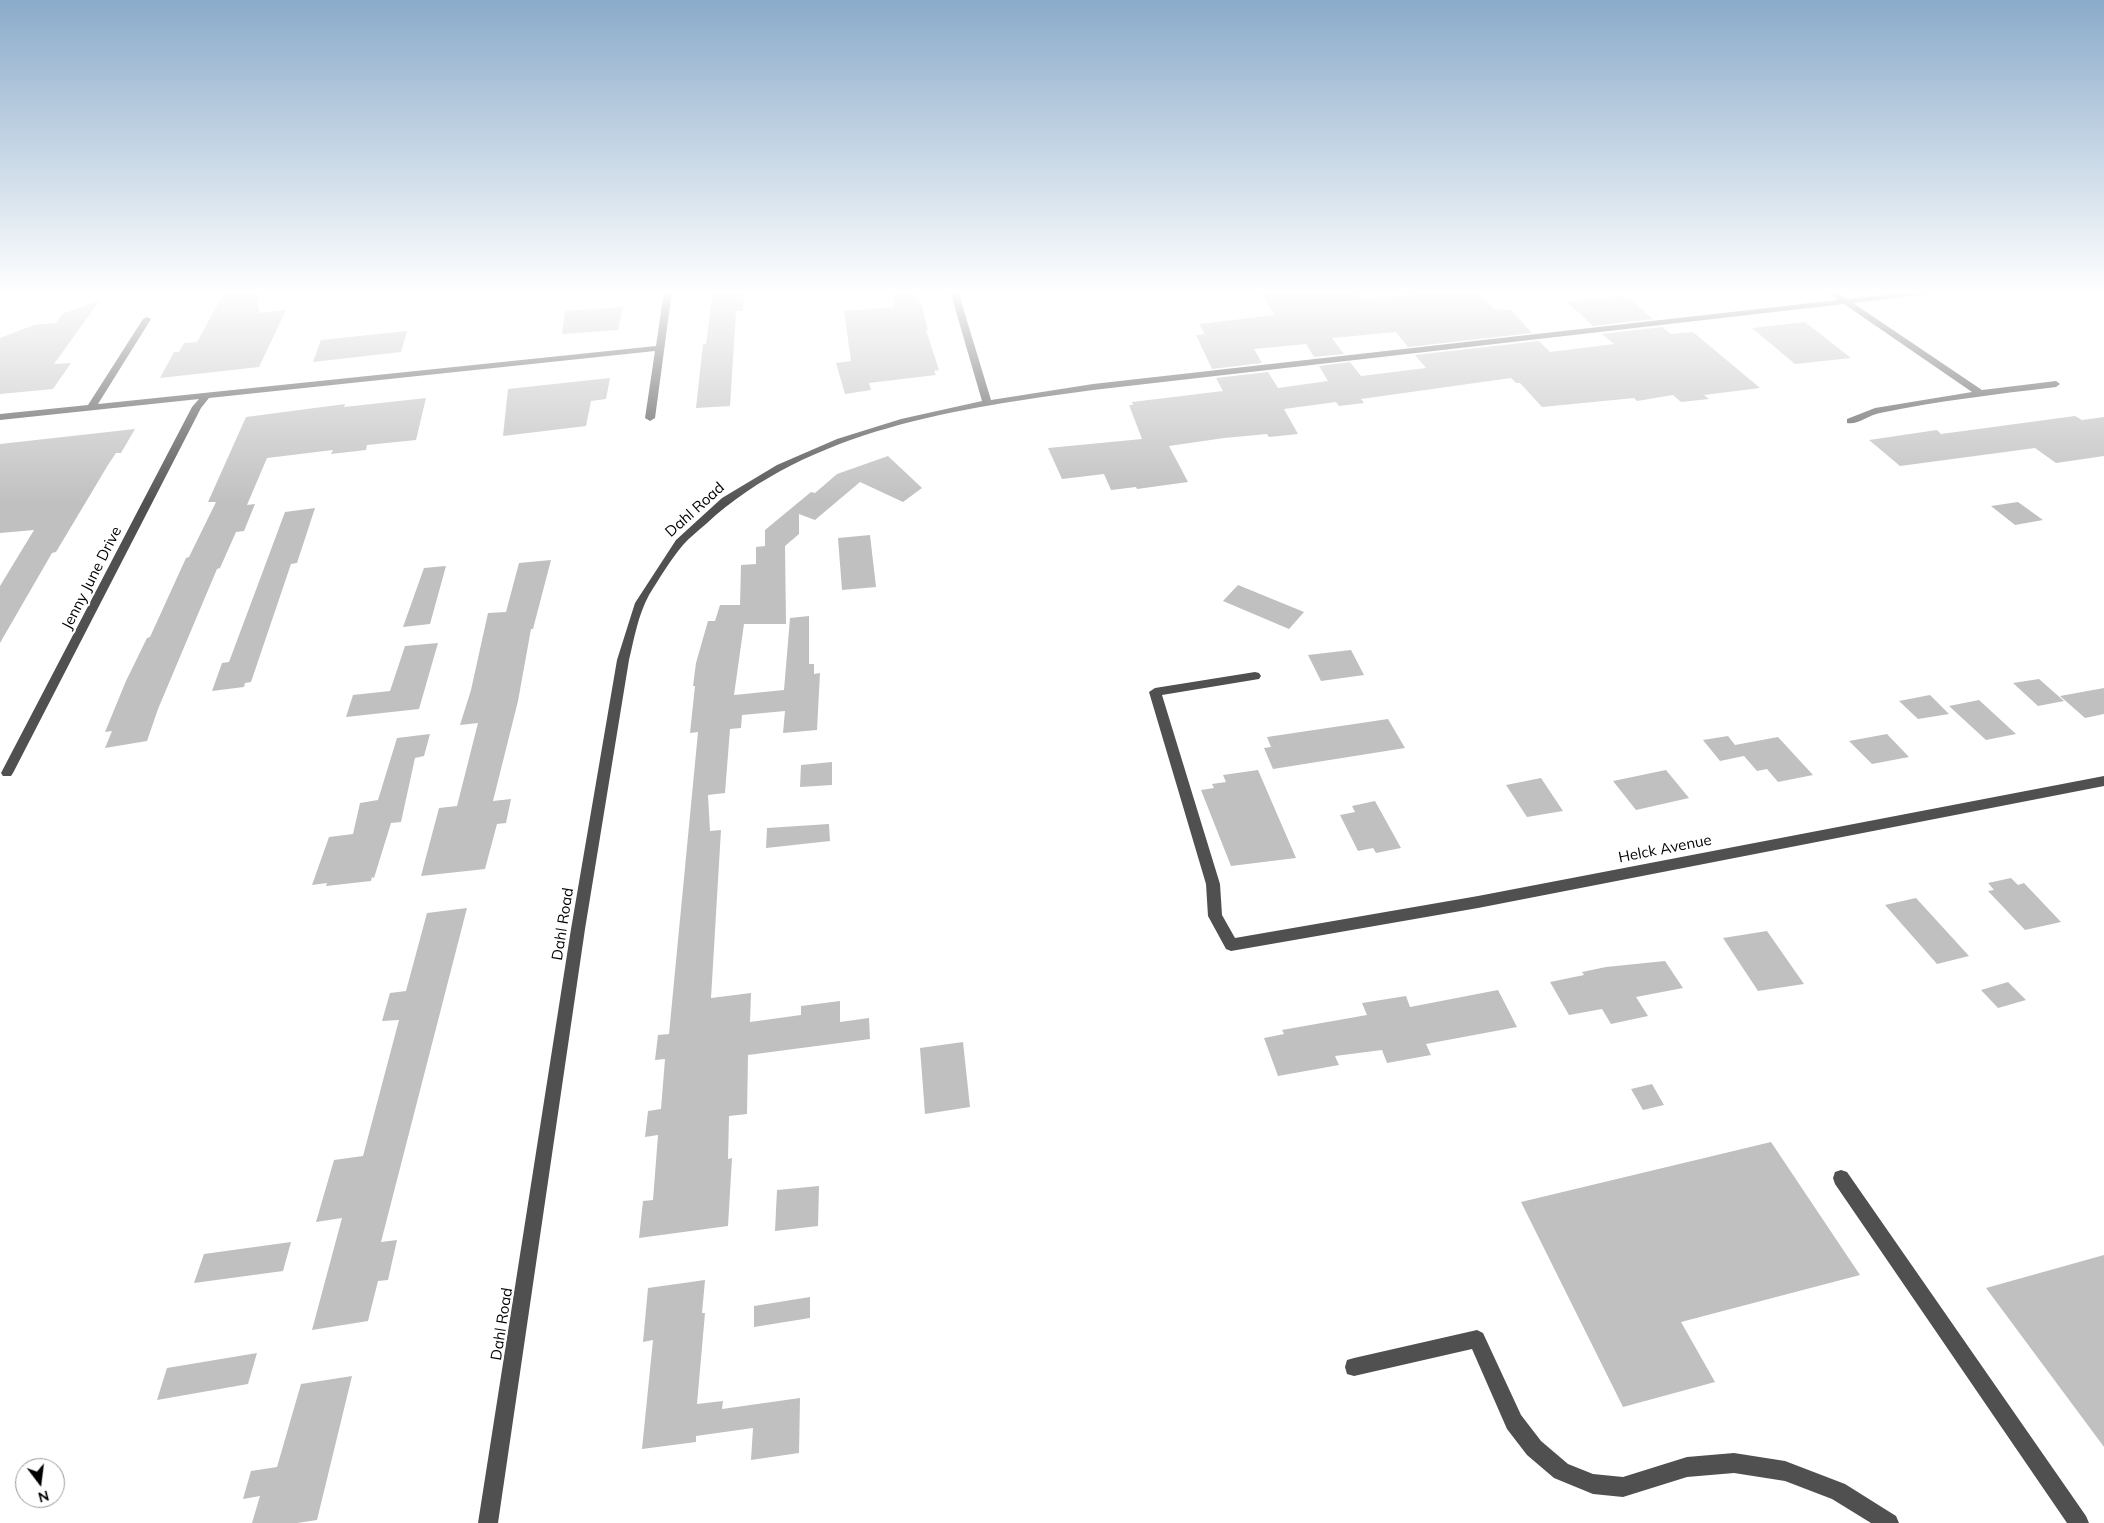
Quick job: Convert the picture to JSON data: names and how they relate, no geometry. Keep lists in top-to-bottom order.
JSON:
{
  "streets": {
    "street": ["Dahl Road", "Jenny June Drive", "Helck Avenue"]
  },
  "north": "bottom"
}
